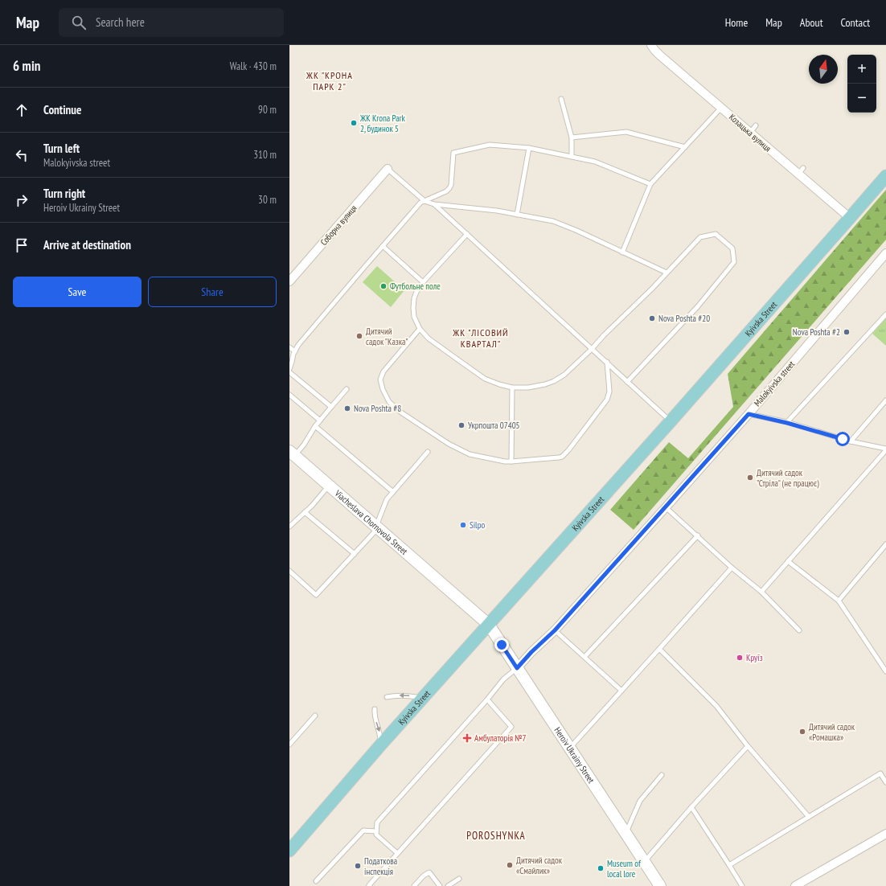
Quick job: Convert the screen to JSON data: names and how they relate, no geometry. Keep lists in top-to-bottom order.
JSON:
{
  "streets": {
    "main road": ["Kyivska Street", "Viacheslava Chornovola Street", "Heroiv Ukrainy Street"],
    "street": ["Козацька вулиця", "Соборна вулиця", "Malokyivska street"]
  },
  "crossings": [
    ["Козацька вулиця", "Kyivska Street"],
    ["Kyivska Street", "Viacheslava Chornovola Street"],
    ["Kyivska Street", "Heroiv Ukrainy Street"],
    ["Malokyivska street", "Heroiv Ukrainy Street"],
    ["Viacheslava Chornovola Street", "Heroiv Ukrainy Street"]
  ],
  "districts": ["ЖК \"КРОНА ПАРК 2\"", "ЖК \"ЛІСОВИЙ КВАРТАЛ\"", "POROSHYNKA"],
  "places": {
    "other": [
      "ЖК Krona Park 2, будинок 5",
      "Футбольне поле",
      "Nova Poshta #20",
      "Nova Poshta #2",
      "Дитячий садок \"Казка\"",
      "Nova Poshta #8",
      "Укрпошта 07405",
      "Дитячий садок \"Стріла\" (не працює)",
      "Silpo",
      "Круїз",
      "Дитячий садок «Ромашка»",
      "Дитячий садок «Смайлик»",
      "Податкова інспекція",
      "Museum of local lore"
    ],
    "health": ["Амбулаторія №7"]
  },
  "north": "top",
  "page": {
    "header": "Map",
    "search": "Search here",
    "nav": [
      "Home",
      "Map",
      "About",
      "Contact"
    ],
    "heading": ["6 min", "Walk · 430 m"],
    "map_buttons": ["+", "−"],
    "list": [
      ["Continue", "90 m"],
      ["Turn left", "Malokyivska street", "310 m"],
      ["Turn right", "Heroiv Ukrainy Street", "30 m"],
      "Arrive at destination"
    ],
    "buttons": ["Save", "Share"]
  }
}
